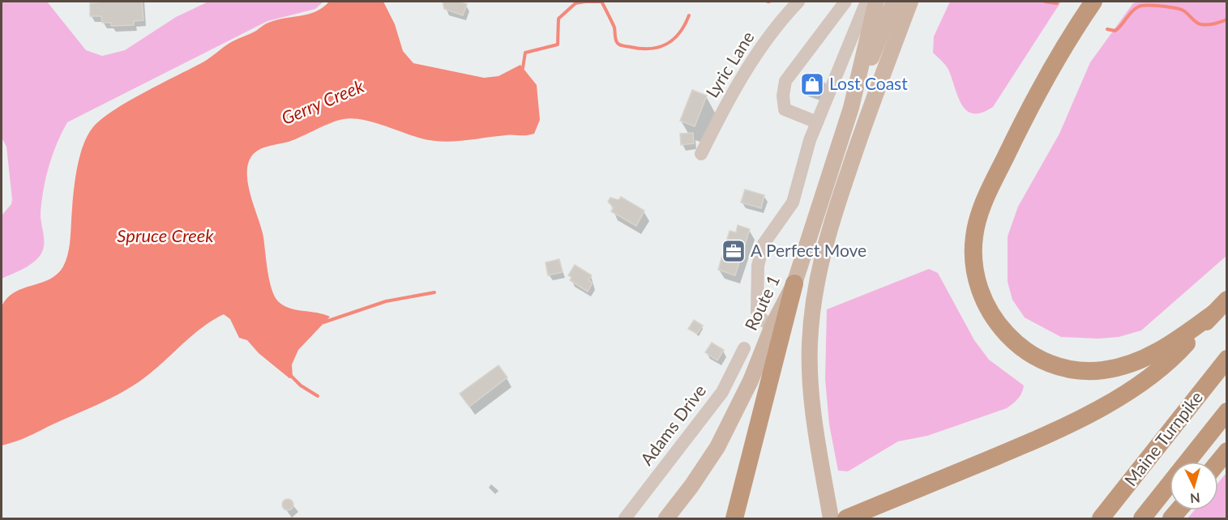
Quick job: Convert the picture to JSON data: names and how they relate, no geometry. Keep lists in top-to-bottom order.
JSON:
{
  "streets": {
    "highway": ["Maine Turnpike"],
    "main road": ["Route 1"],
    "street": ["Lyric Lane", "Adams Drive"]
  },
  "water": ["Gerry Creek", "Spruce Creek"],
  "places": {
    "shop": ["Lost Coast"],
    "office": ["A Perfect Move"]
  },
  "north": "bottom"
}
